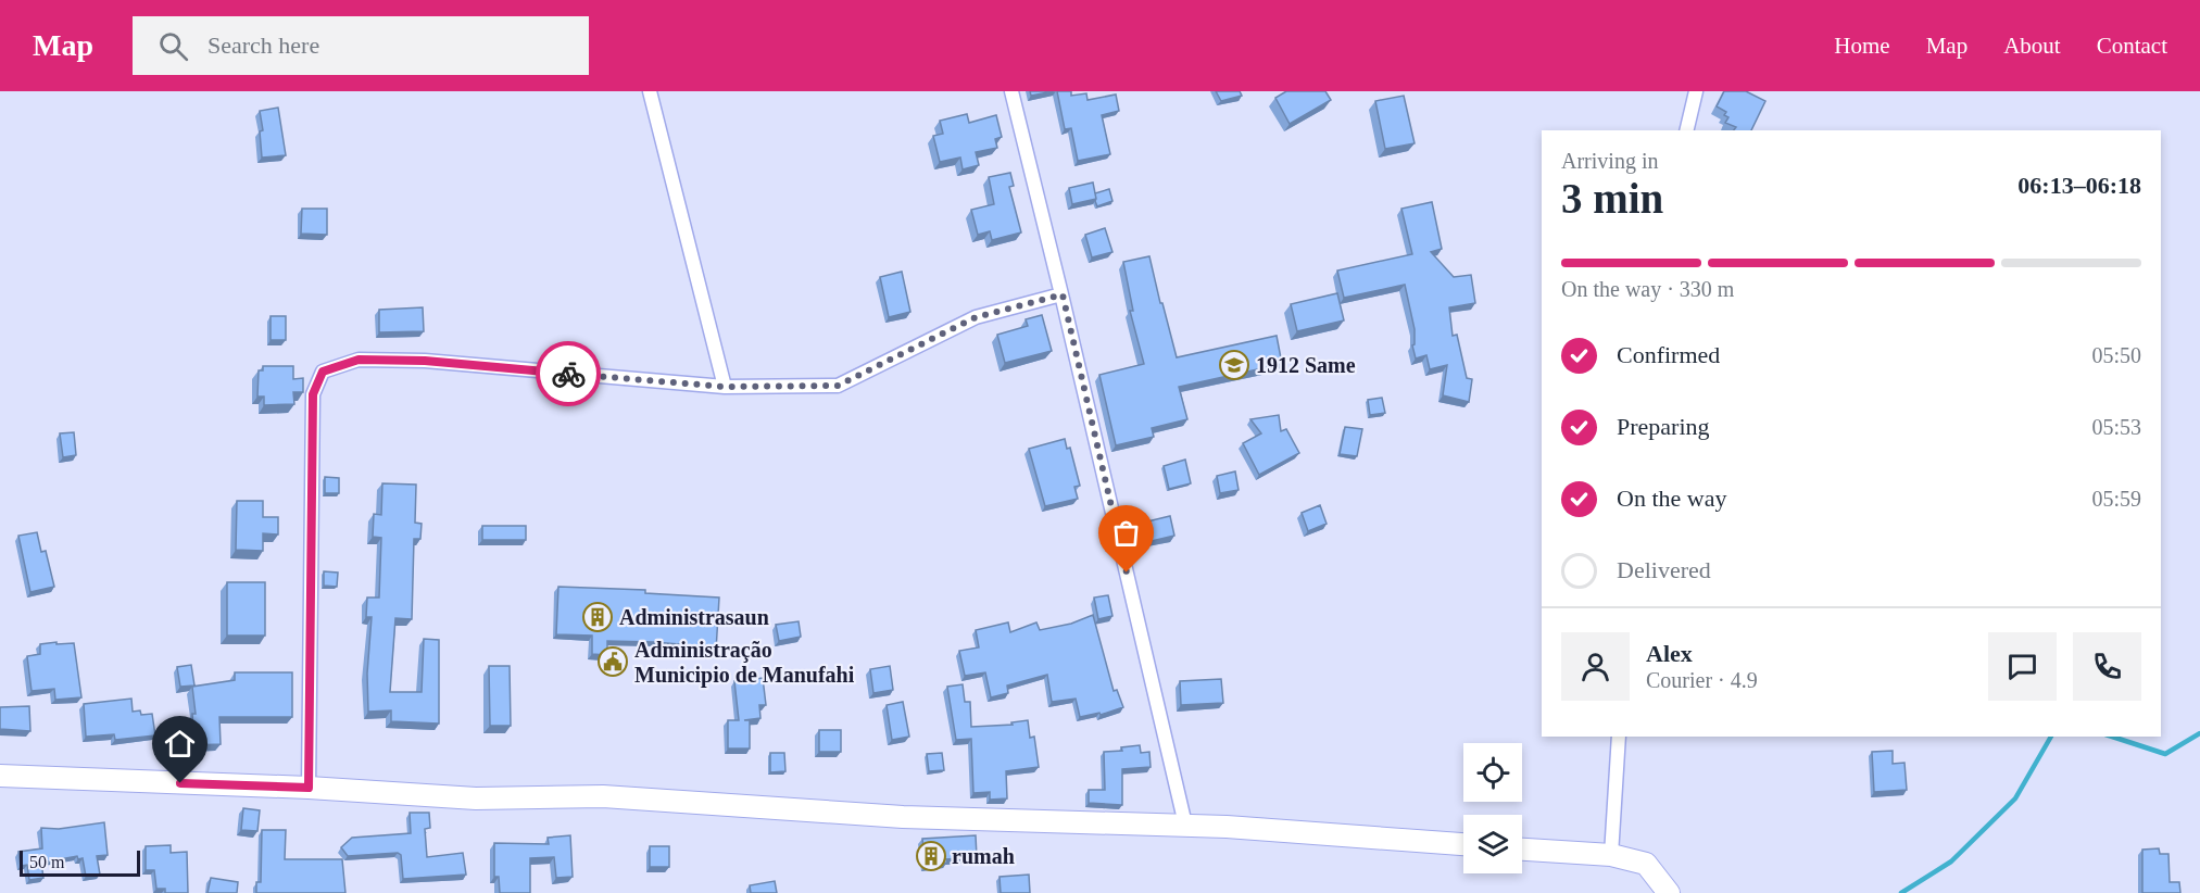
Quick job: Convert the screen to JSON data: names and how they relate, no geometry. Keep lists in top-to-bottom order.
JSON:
{
  "places": {
    "school or university": ["1912 Same"],
    "building": ["Administrasaun", "rumah"],
    "public building": ["Administração Municipio de Manufahi"]
  },
  "scale_bar": "50 m",
  "page": {
    "header": "Map",
    "search": "Search here",
    "nav": [
      "Home",
      "Map",
      "About",
      "Contact"
    ],
    "heading": ["3 min", "Arriving in", "06:13–06:18"],
    "panel": ["Alex", "Courier · 4.9"],
    "bar": "On the way · 330 m",
    "list": [
      ["Confirmed", "05:50"],
      ["Preparing", "05:53"],
      ["On the way", "05:59"],
      "Delivered"
    ],
    "scale": "50 m"
  }
}
